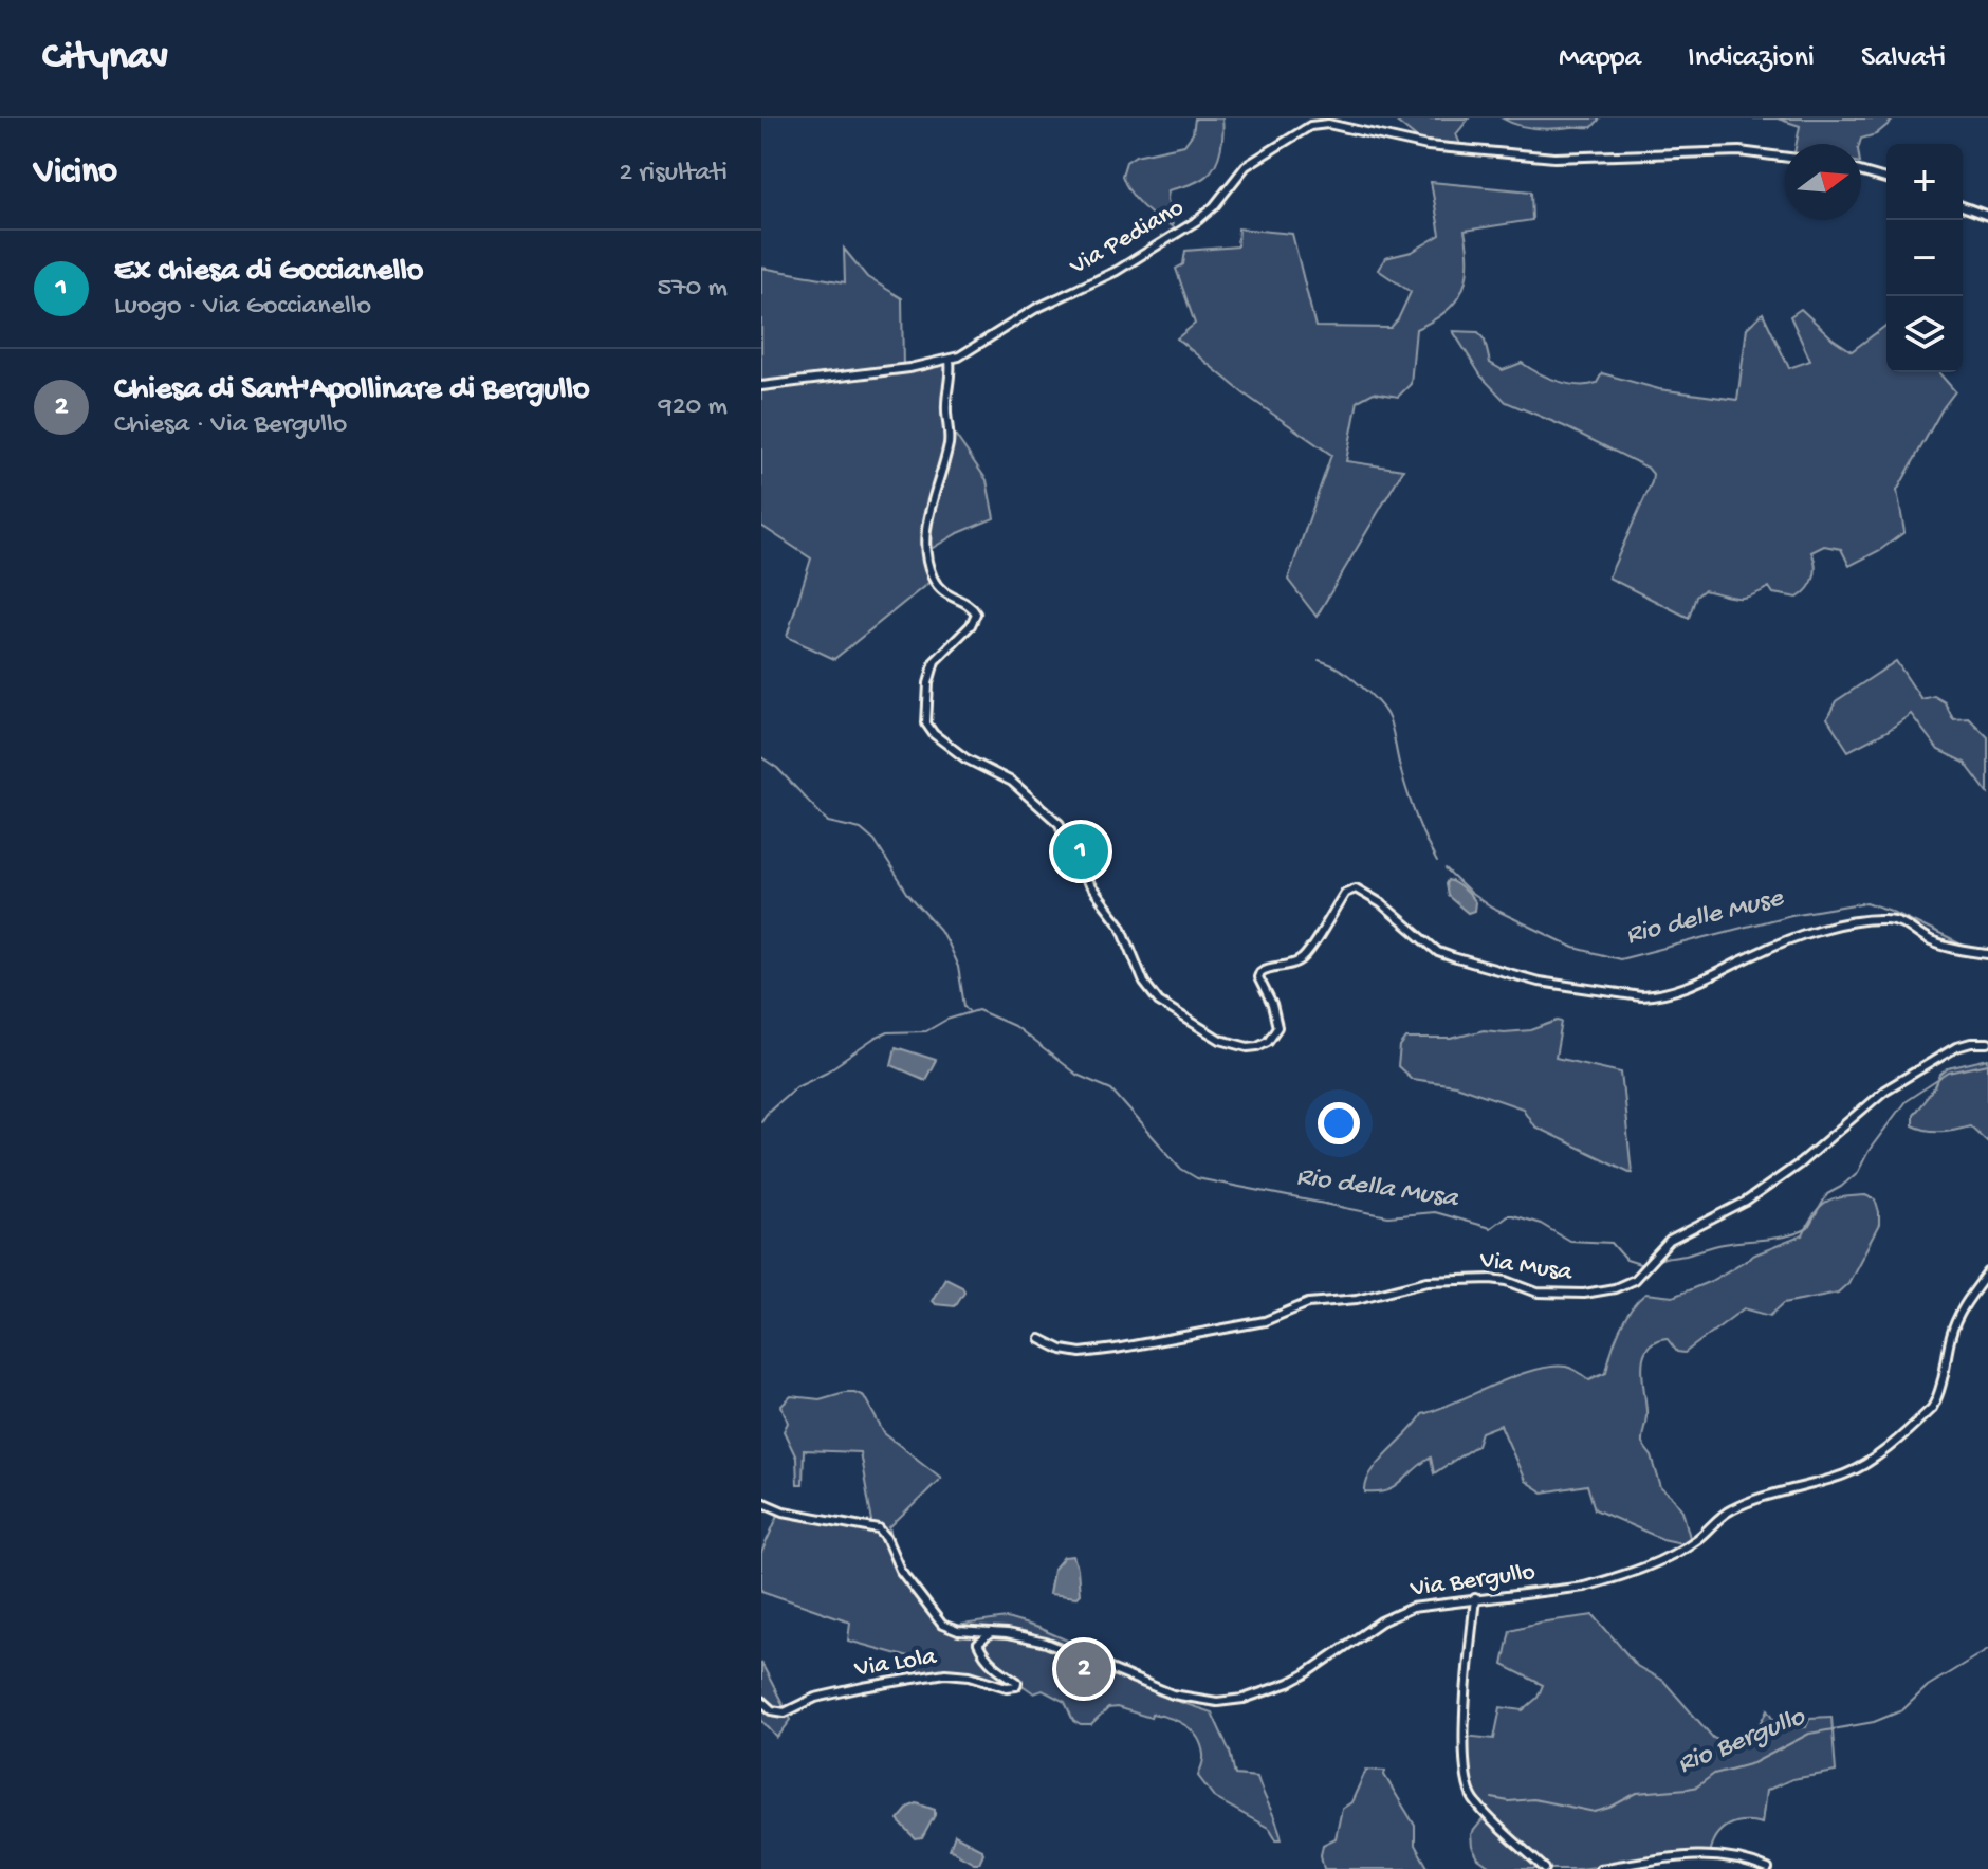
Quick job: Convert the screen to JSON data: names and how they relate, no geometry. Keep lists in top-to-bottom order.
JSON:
{
  "streets": {
    "street": [
      "Via Pediano",
      "Via Musa",
      "Via Bergullo",
      "Via Lola"
    ]
  },
  "crossings": [
    ["Via Bergullo", "Via Lola"]
  ],
  "water": ["Rio delle Muse", "Rio della Musa", "Rio Bergullo"],
  "north": "right",
  "page": {
    "header": "Citynav",
    "nav": ["Mappa", "Indicazioni", "Salvati"],
    "heading": ["Vicino", "2 risultati"],
    "map_buttons": ["+", "−"],
    "list": [
      {
        "mark": "1",
        "name": "Ex chiesa di Goccianello",
        "note": "Luogo · Via Goccianello",
        "value": "570 m"
      },
      {
        "mark": "2",
        "name": "Chiesa di Sant'Apollinare di Bergullo",
        "note": "Chiesa · Via Bergullo",
        "value": "920 m"
      }
    ],
    "pins": ["1", "2"]
  }
}
